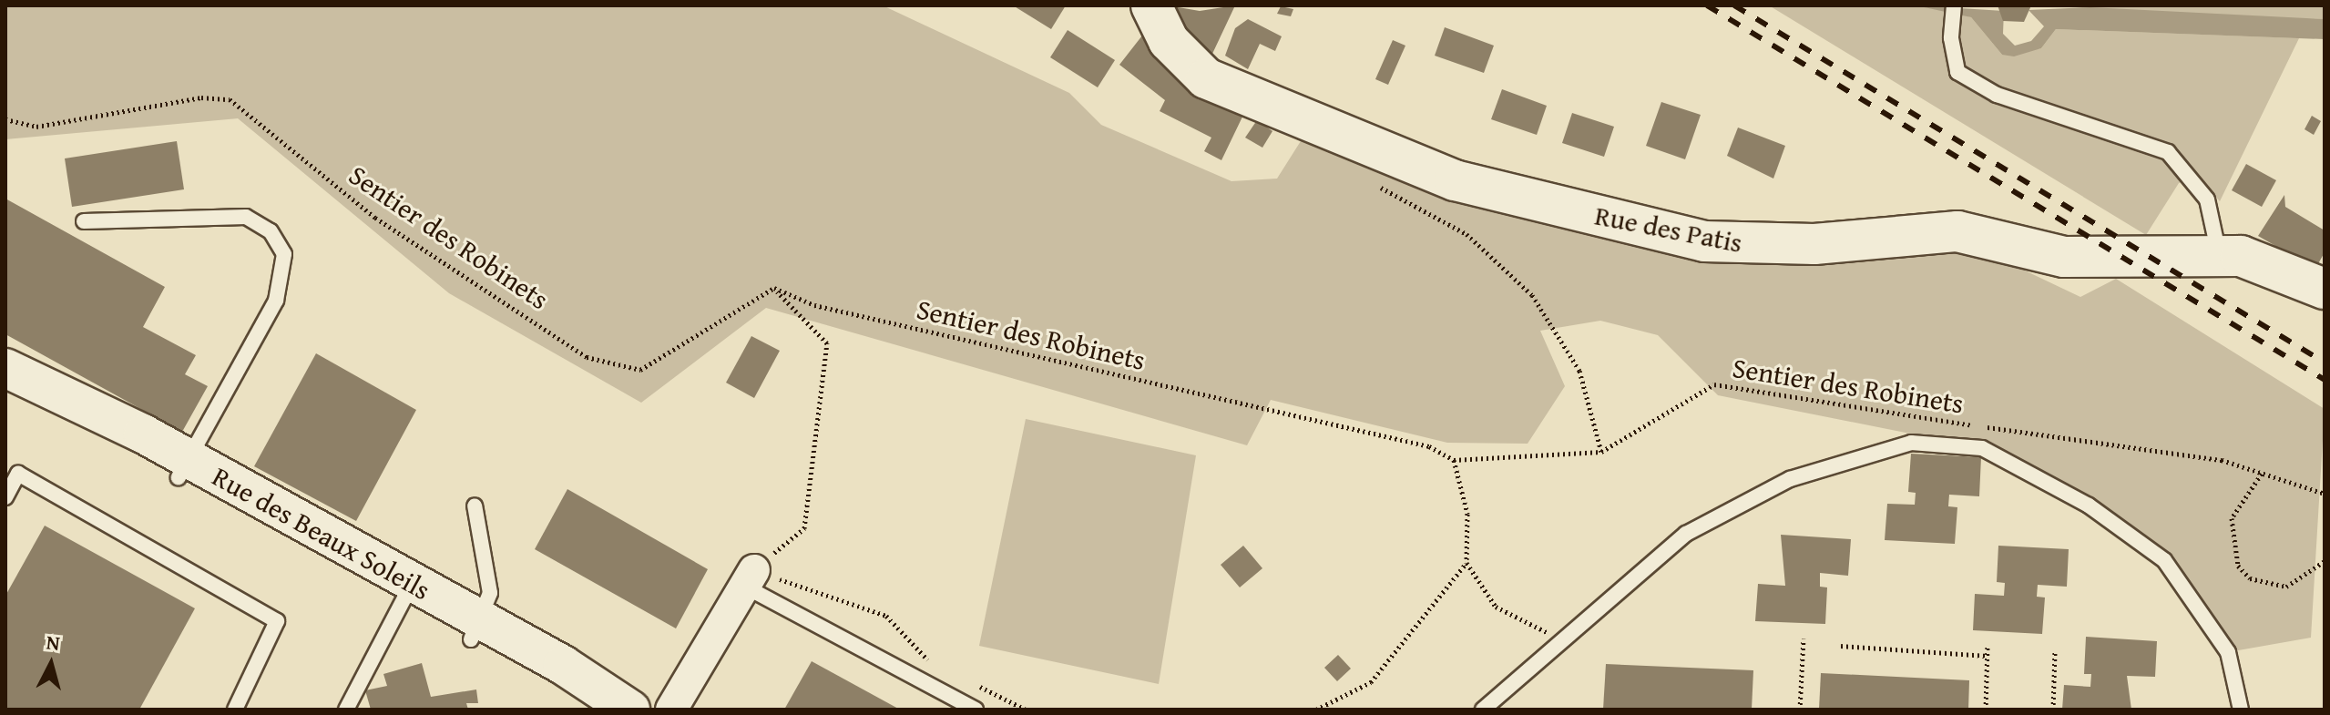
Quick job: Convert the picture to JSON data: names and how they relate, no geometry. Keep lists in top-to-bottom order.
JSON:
{
  "streets": {
    "main road": ["Rue des Patis"],
    "street": ["Rue des Beaux Soleils"],
    "path": ["Sentier des Robinets"]
  },
  "north": "top"
}
